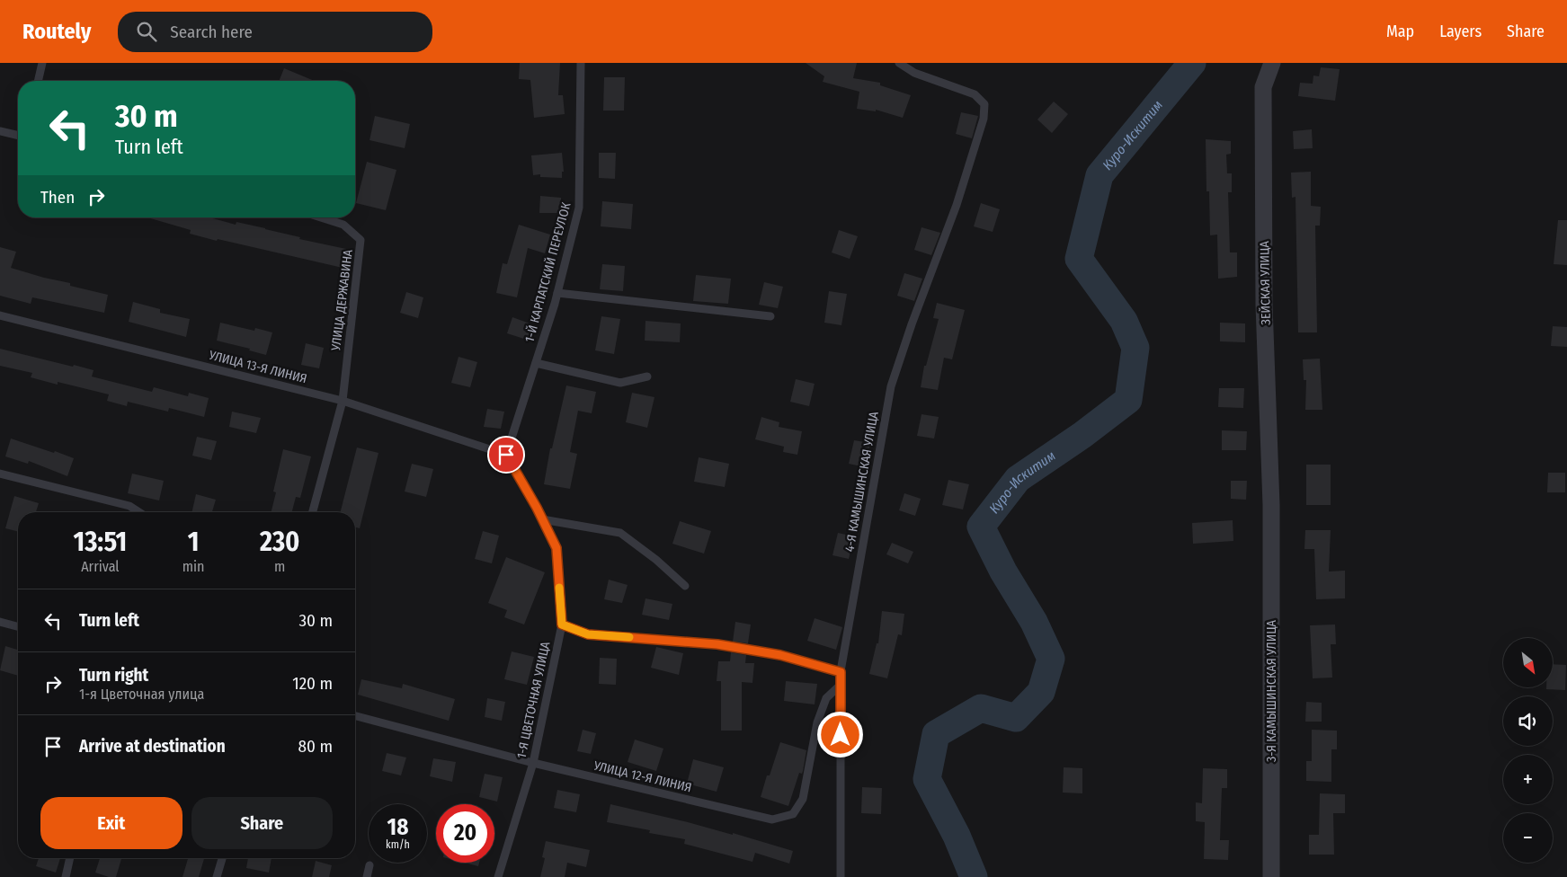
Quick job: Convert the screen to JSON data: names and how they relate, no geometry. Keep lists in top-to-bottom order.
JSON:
{
  "streets": {
    "street": ["ЗЕЙСКАЯ УЛИЦА", "3-Я КАМЫШИНСКАЯ УЛИЦА"],
    "lane": [
      "1-Й КАРПАТСКИЙ ПЕРЕУЛОК",
      "УЛИЦА ДЕРЖАВИНА",
      "УЛИЦА 13-Я ЛИНИЯ",
      "4-Я КАМЫШИНСКАЯ УЛИЦА",
      "1-Я ЦВЕТОЧНАЯ УЛИЦА",
      "УЛИЦА 12-Я ЛИНИЯ"
    ]
  },
  "crossings": [
    ["1-Й КАРПАТСКИЙ ПЕРЕУЛОК", "УЛИЦА 13-Я ЛИНИЯ"],
    ["1-Й КАРПАТСКИЙ ПЕРЕУЛОК", "1-Я ЦВЕТОЧНАЯ УЛИЦА"],
    ["ЗЕЙСКАЯ УЛИЦА", "3-Я КАМЫШИНСКАЯ УЛИЦА"],
    ["УЛИЦА ДЕРЖАВИНА", "УЛИЦА 13-Я ЛИНИЯ"],
    ["УЛИЦА 13-Я ЛИНИЯ", "1-Я ЦВЕТОЧНАЯ УЛИЦА"],
    ["4-Я КАМЫШИНСКАЯ УЛИЦА", "УЛИЦА 12-Я ЛИНИЯ"],
    ["1-Я ЦВЕТОЧНАЯ УЛИЦА", "УЛИЦА 12-Я ЛИНИЯ"]
  ],
  "water": ["Куро-Искитим"],
  "north": "bottom right",
  "page": {
    "header": "Routely",
    "search": "Search here",
    "nav": ["Map", "Layers", "Share"],
    "turn": ["30 m", "Turn left"],
    "then": "Then",
    "eta": [
      "13:51",
      "Arrival",
      "1",
      "min",
      "230",
      "m"
    ],
    "list": [
      {
        "name": "Turn left",
        "value": "30 m"
      },
      {
        "name": "Turn right",
        "note": "1-я Цветочная улица",
        "value": "120 m"
      },
      {
        "name": "Arrive at destination",
        "value": "80 m"
      }
    ],
    "map_buttons": ["+", "−"],
    "buttons": ["Exit", "Share"],
    "speed": "18 km/h",
    "limit": "20"
  }
}
